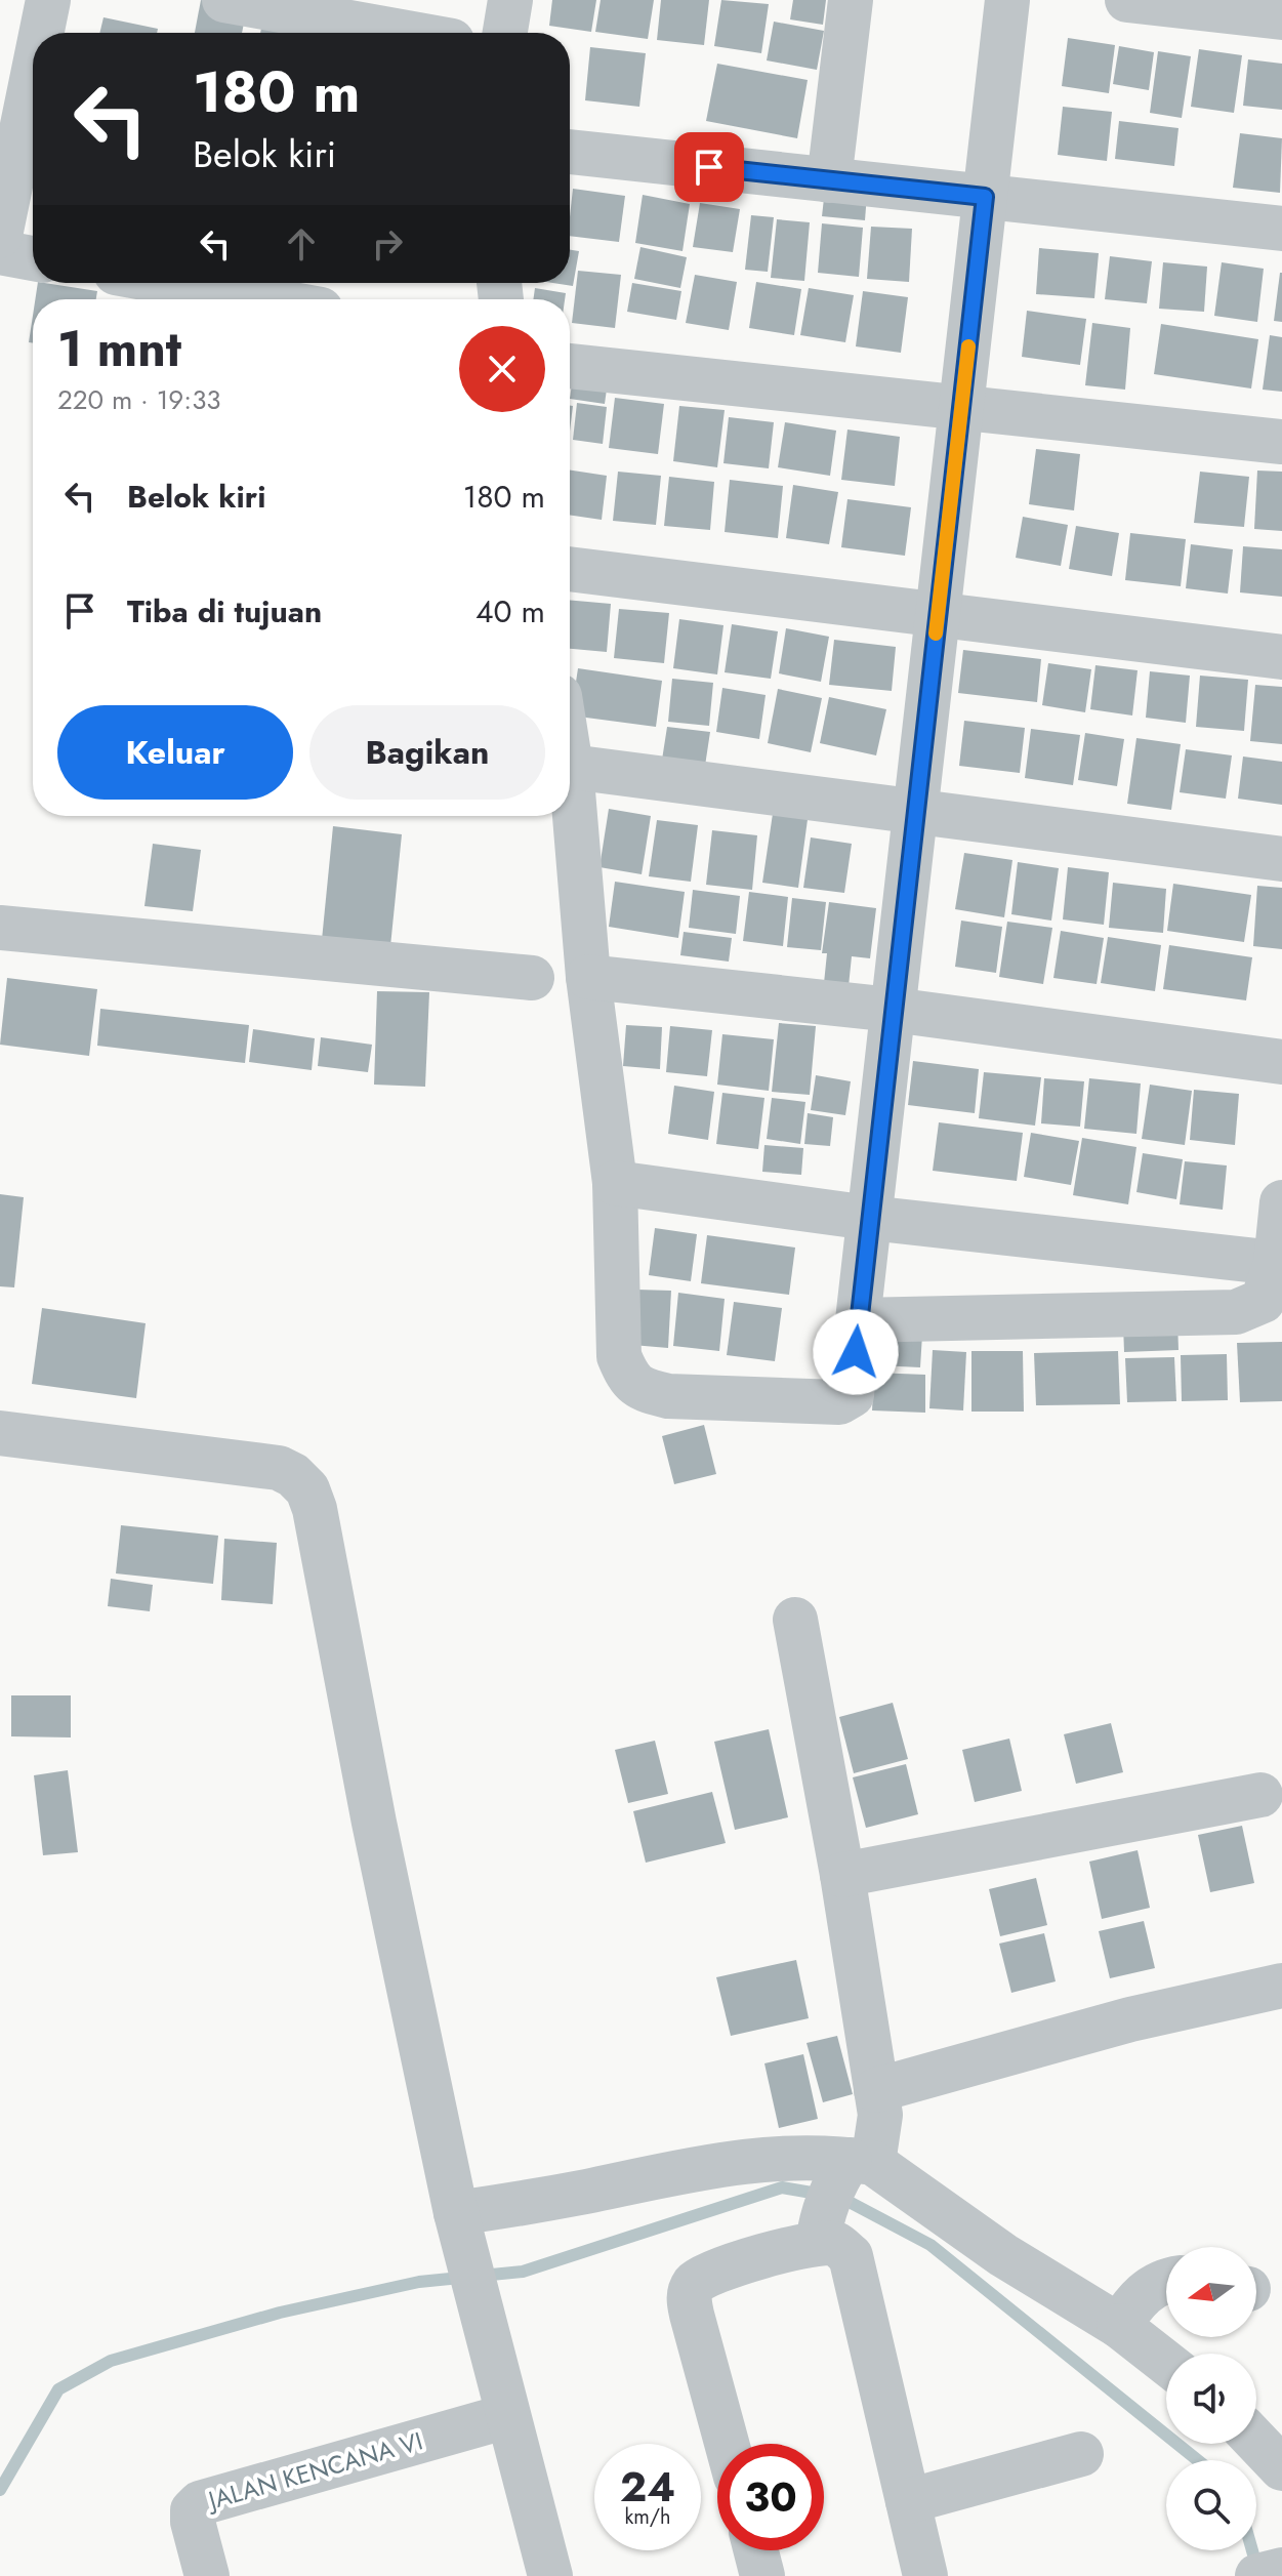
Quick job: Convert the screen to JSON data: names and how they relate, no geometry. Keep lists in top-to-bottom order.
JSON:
{
  "streets": {
    "street": ["JALAN KENCANA VI"]
  },
  "north": "left",
  "page": {
    "turn": ["180 m", "Belok kiri"],
    "heading": ["1 mnt", "220 m · 19:33"],
    "list": [
      {
        "name": "Belok kiri",
        "value": "180 m"
      },
      {
        "name": "Tiba di tujuan",
        "value": "40 m"
      }
    ],
    "buttons": ["Keluar", "Bagikan"],
    "speed": "24 km/h",
    "limit": "30"
  }
}
